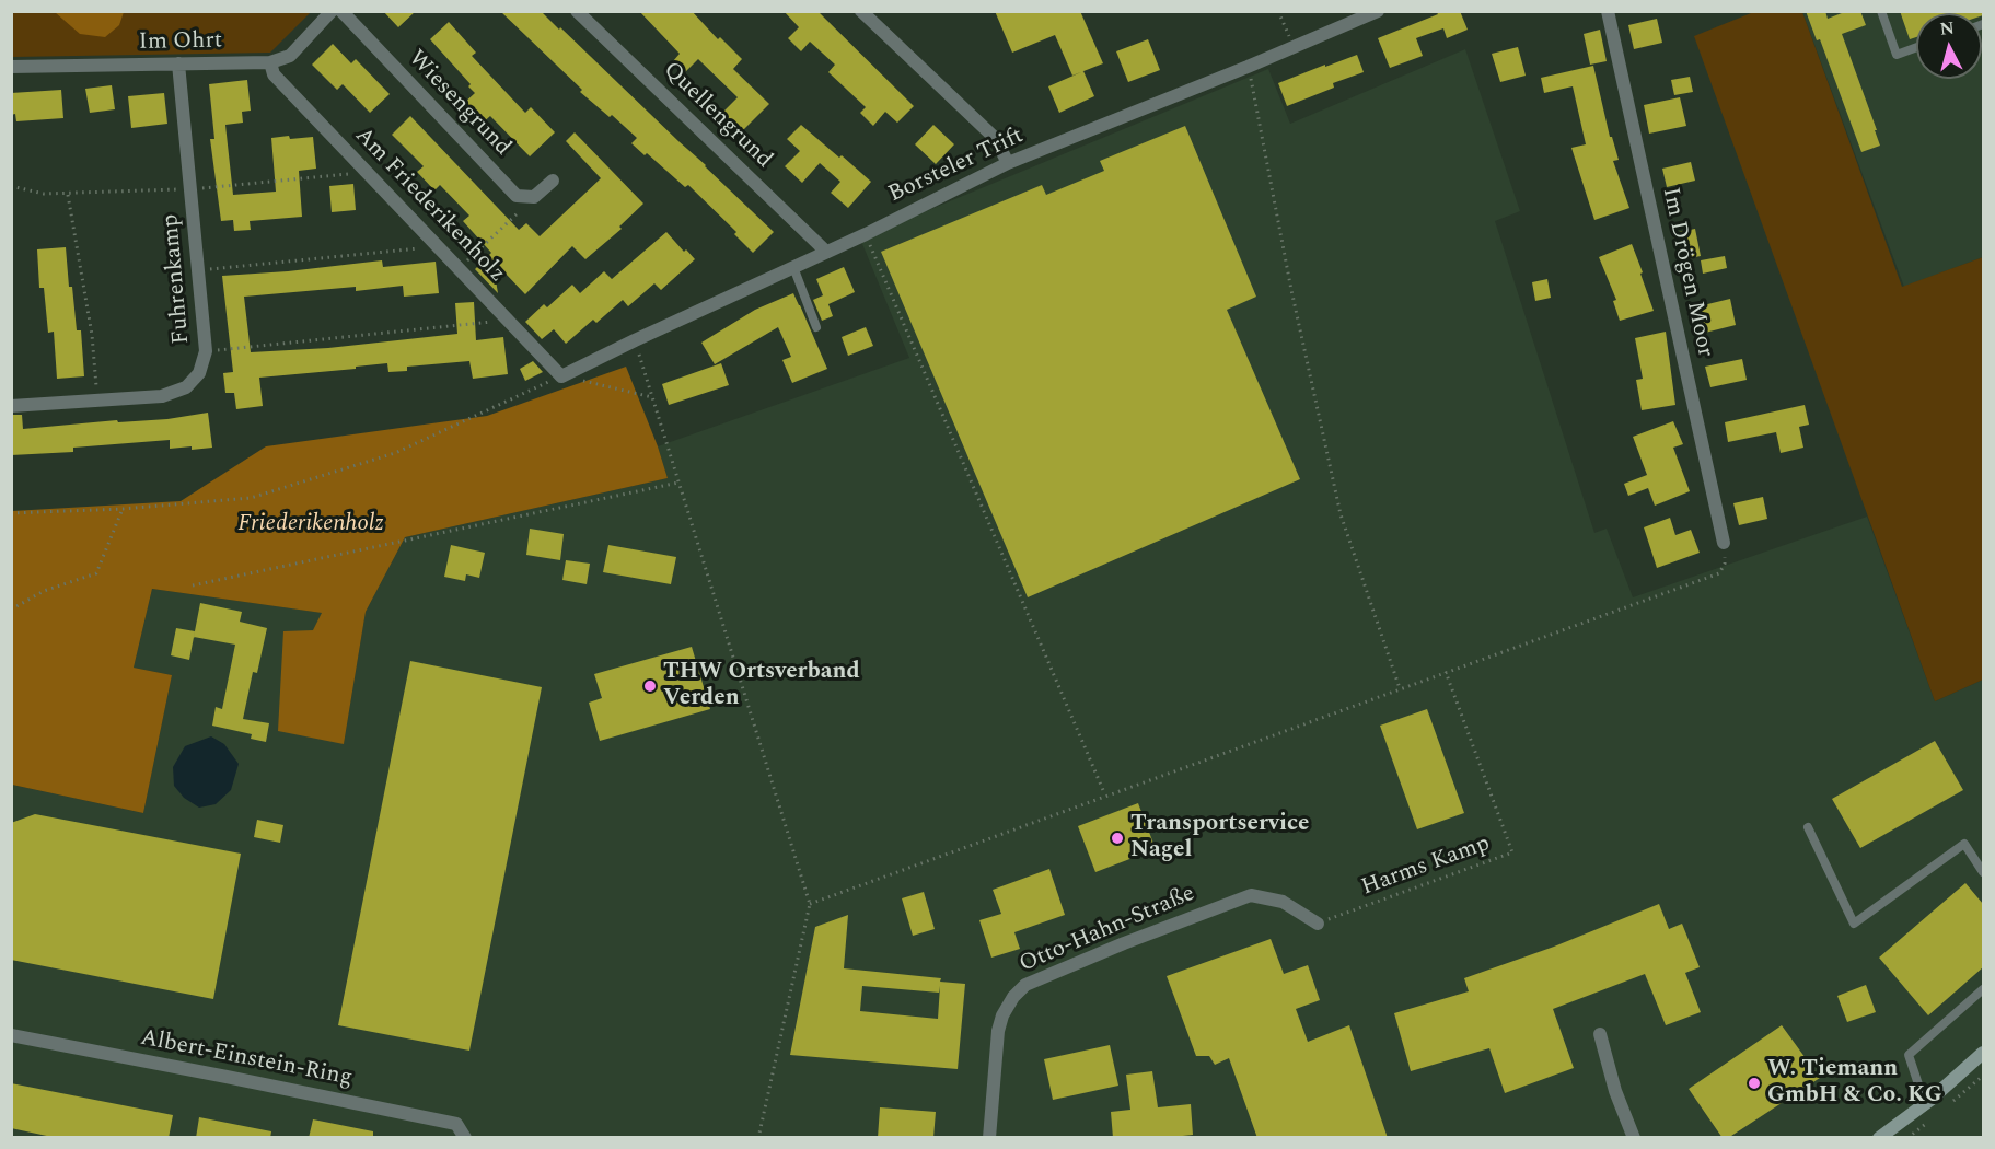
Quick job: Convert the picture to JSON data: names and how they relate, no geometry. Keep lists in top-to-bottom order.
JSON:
{
  "streets": {
    "street": [
      "Im Ohrt",
      "Wiesengrund",
      "Quellengrund",
      "Borsteler Trift",
      "Am Friederikenholz",
      "Im Drögen Moor",
      "Fuhrenkamp",
      "Otto-Hahn-Straße",
      "Albert-Einstein-Ring"
    ],
    "path": ["Harms Kamp"]
  },
  "crossings": [
    ["Im Ohrt", "Am Friederikenholz"],
    ["Im Ohrt", "Fuhrenkamp"],
    ["Quellengrund", "Borsteler Trift"],
    ["Borsteler Trift", "Am Friederikenholz"],
    ["Harms Kamp", "Otto-Hahn-Straße"]
  ],
  "parks": ["Friederikenholz"],
  "places": ["THW Ortsverband Verden", "Transportservice Nagel", "W. Tiemann GmbH & Co. KG"],
  "north": "top"
}
